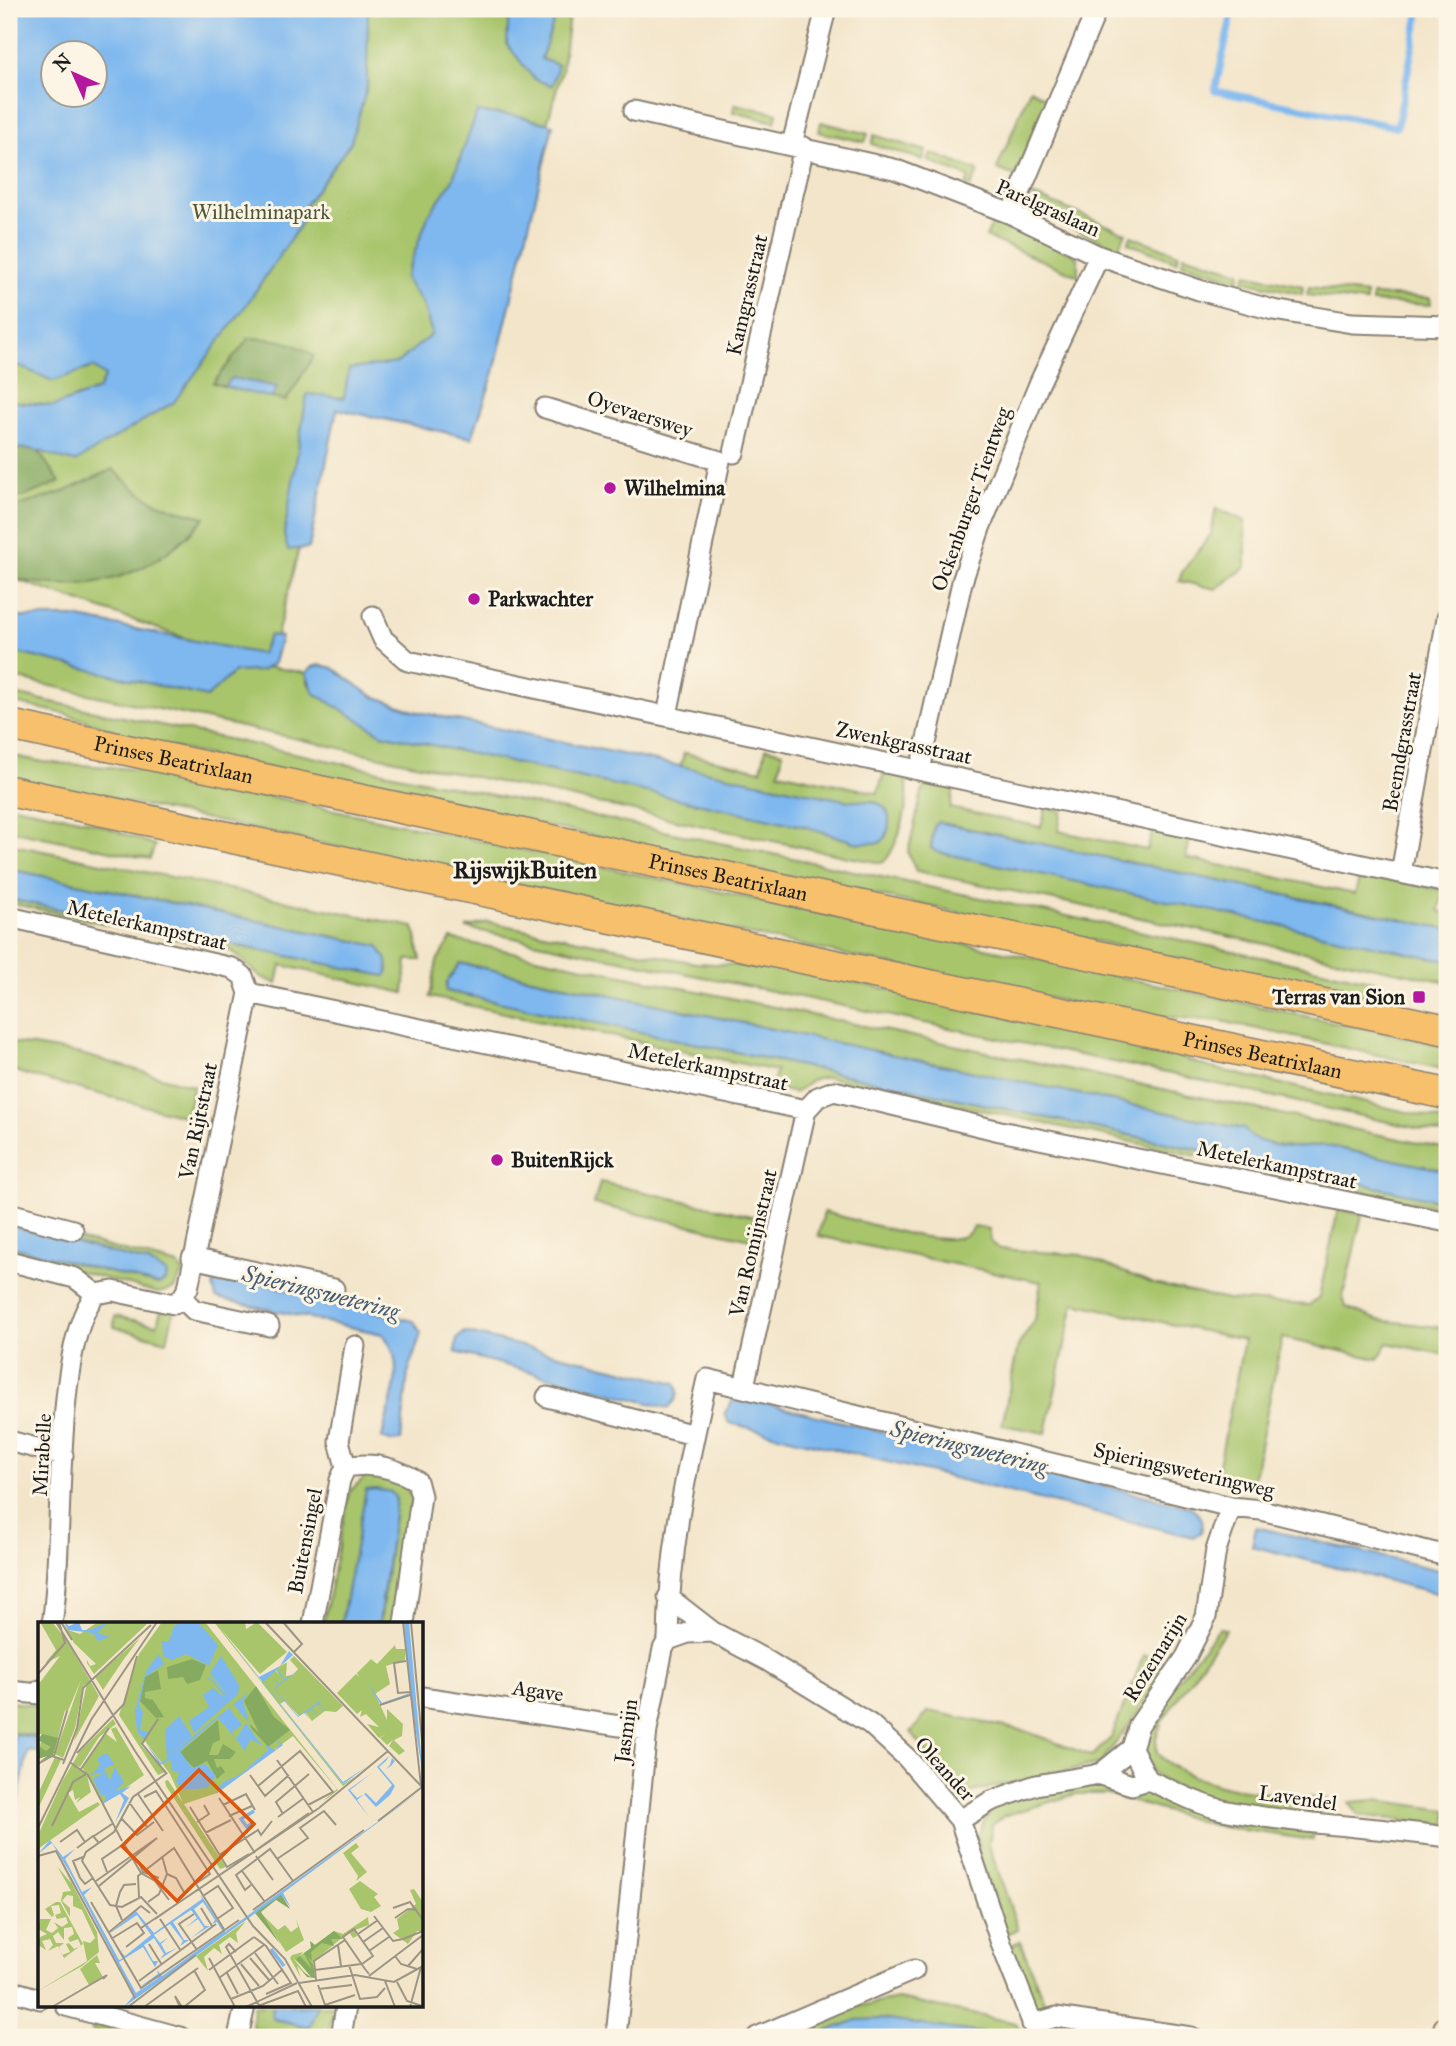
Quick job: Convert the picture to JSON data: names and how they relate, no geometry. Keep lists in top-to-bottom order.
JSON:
{
  "streets": {
    "main road": ["Prinses Beatrixlaan"],
    "street": [
      "Parelgraslaan",
      "Kamgrasstraat",
      "Oyevaerswey",
      "Ockenburger Tientweg",
      "Beemdgrasstraat",
      "Zwenkgrasstraat",
      "Metelerkampstraat",
      "Van Rijtstraat",
      "Van Romijnstraat",
      "Mirabelle",
      "Spieringsweteringweg",
      "Buitensingel",
      "Rozemarijn",
      "Agave",
      "Jasmijn",
      "Oleander",
      "Lavendel"
    ]
  },
  "crossings": [
    ["Parelgraslaan", "Kamgrasstraat"],
    ["Parelgraslaan", "Ockenburger Tientweg"],
    ["Kamgrasstraat", "Oyevaerswey"],
    ["Kamgrasstraat", "Zwenkgrasstraat"],
    ["Ockenburger Tientweg", "Zwenkgrasstraat"],
    ["Beemdgrasstraat", "Zwenkgrasstraat"],
    ["Metelerkampstraat", "Van Rijtstraat"],
    ["Metelerkampstraat", "Van Romijnstraat"],
    ["Van Romijnstraat", "Spieringsweteringweg"],
    ["Spieringsweteringweg", "Rozemarijn"],
    ["Spieringsweteringweg", "Jasmijn"],
    ["Rozemarijn", "Lavendel"],
    ["Agave", "Jasmijn"],
    ["Jasmijn", "Oleander"],
    ["Oleander", "Lavendel"]
  ],
  "districts": ["RijswijkBuiten"],
  "water": ["Spieringswetering"],
  "parks": ["Wilhelminapark"],
  "places": {
    "other": ["Wilhelmina", "Parkwachter", "BuitenRijck"],
    "transit": ["Terras van Sion"]
  },
  "north": "top left"
}
